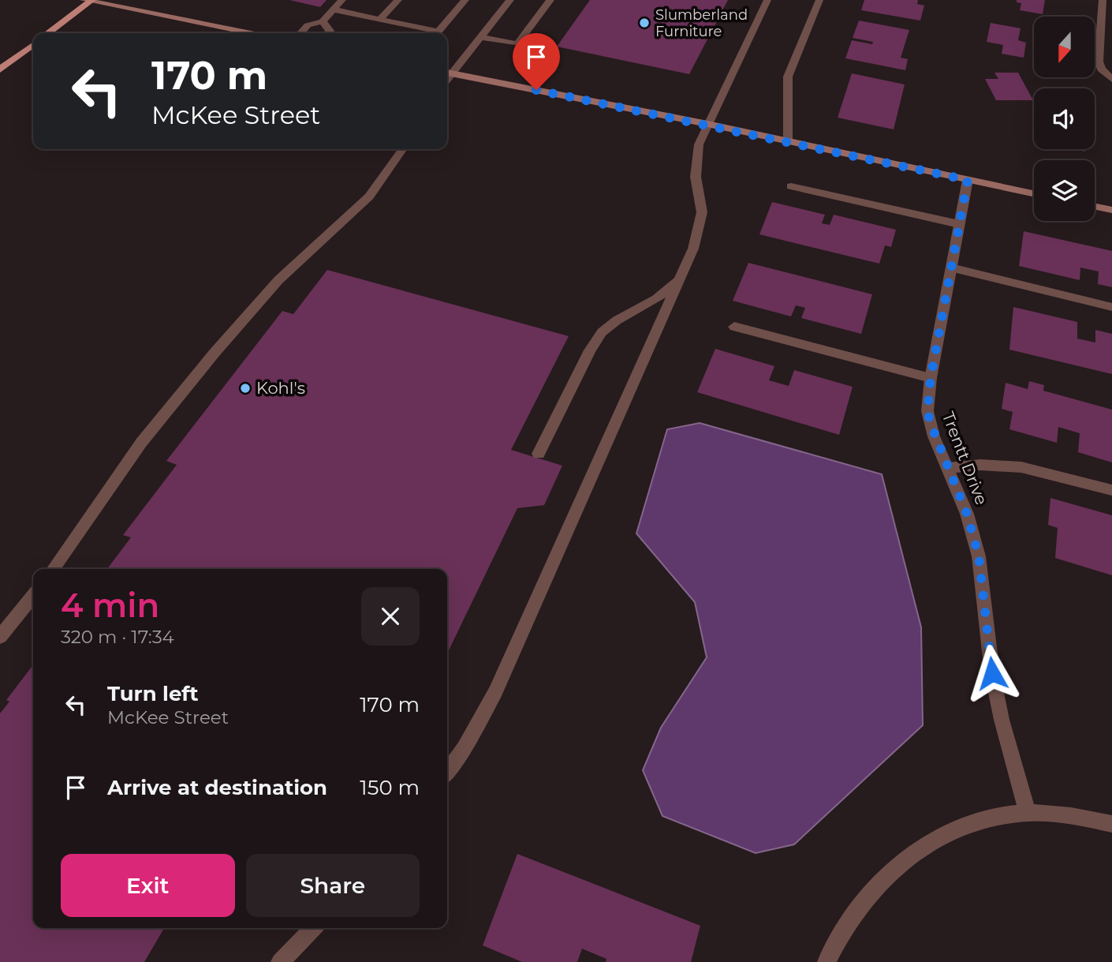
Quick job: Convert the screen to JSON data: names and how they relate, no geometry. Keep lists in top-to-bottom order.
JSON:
{
  "streets": {
    "street": ["Trentt Drive"]
  },
  "places": ["Slumberland Furniture", "Kohl's"],
  "north": "bottom",
  "page": {
    "turn": ["170 m", "McKee Street"],
    "heading": ["4 min", "320 m · 17:34"],
    "list": [
      {
        "name": "Turn left",
        "note": "McKee Street",
        "value": "170 m"
      },
      {
        "name": "Arrive at destination",
        "value": "150 m"
      }
    ],
    "buttons": ["Exit", "Share"]
  }
}
